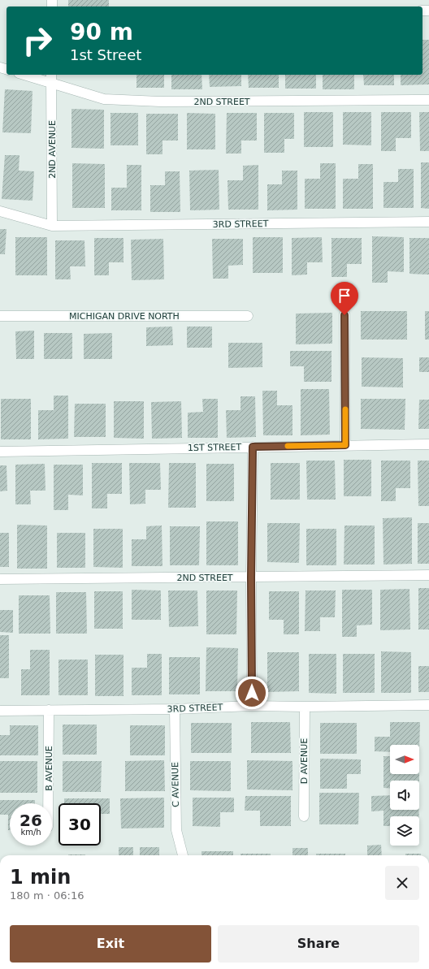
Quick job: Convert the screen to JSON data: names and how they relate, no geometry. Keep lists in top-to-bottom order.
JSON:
{
  "streets": {
    "street": [
      "2ND STREET",
      "2ND AVENUE",
      "3RD STREET",
      "MICHIGAN DRIVE NORTH",
      "1ST STREET",
      "D AVENUE",
      "B AVENUE",
      "C AVENUE"
    ]
  },
  "crossings": [
    ["2ND STREET", "2ND AVENUE"],
    ["2ND AVENUE", "3RD STREET"],
    ["3RD STREET", "D AVENUE"],
    ["3RD STREET", "B AVENUE"],
    ["3RD STREET", "C AVENUE"]
  ],
  "north": "right",
  "page": {
    "turn": ["90 m", "1st Street"],
    "speed": "26 km/h",
    "limit": "30",
    "heading": ["1 min", "180 m · 06:16"],
    "buttons": ["Exit", "Share"]
  }
}
